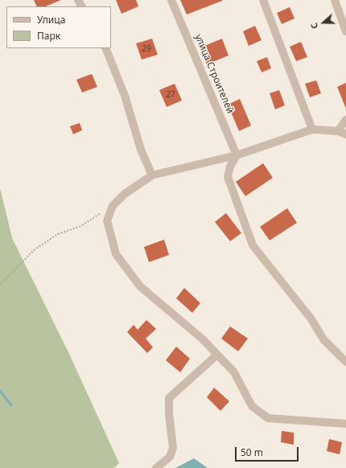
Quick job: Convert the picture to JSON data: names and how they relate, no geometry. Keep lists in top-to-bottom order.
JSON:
{
  "streets": {
    "street": ["улица Строителей"]
  },
  "house_numbers": ["29", "27"],
  "legend": ["Улица", "Парк"],
  "scale_bar": "50 m",
  "north": "left"
}
